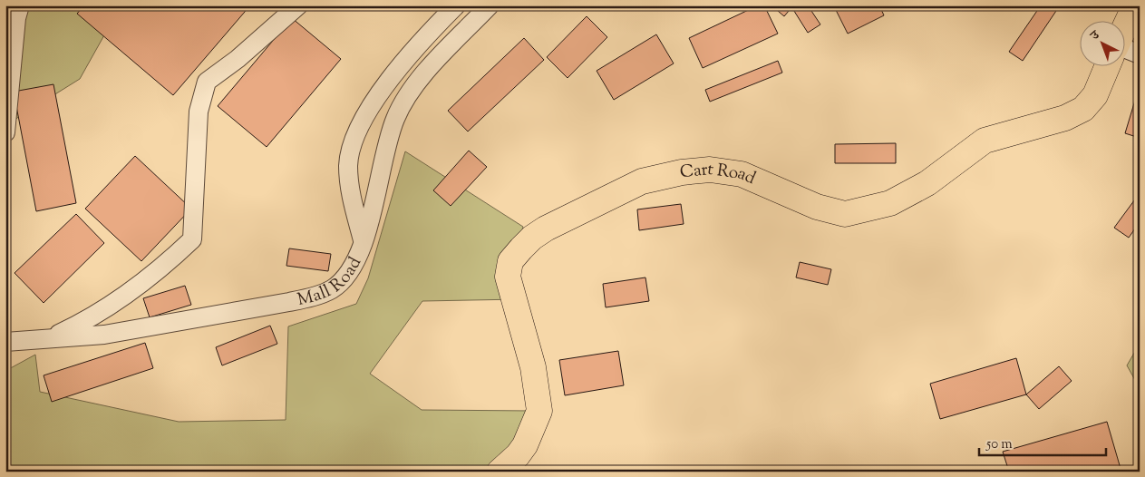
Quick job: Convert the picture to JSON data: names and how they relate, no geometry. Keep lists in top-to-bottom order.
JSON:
{
  "streets": {
    "main road": ["Cart Road"],
    "street": ["Mall Road"]
  },
  "scale_bar": "50 m",
  "north": "top left"
}
